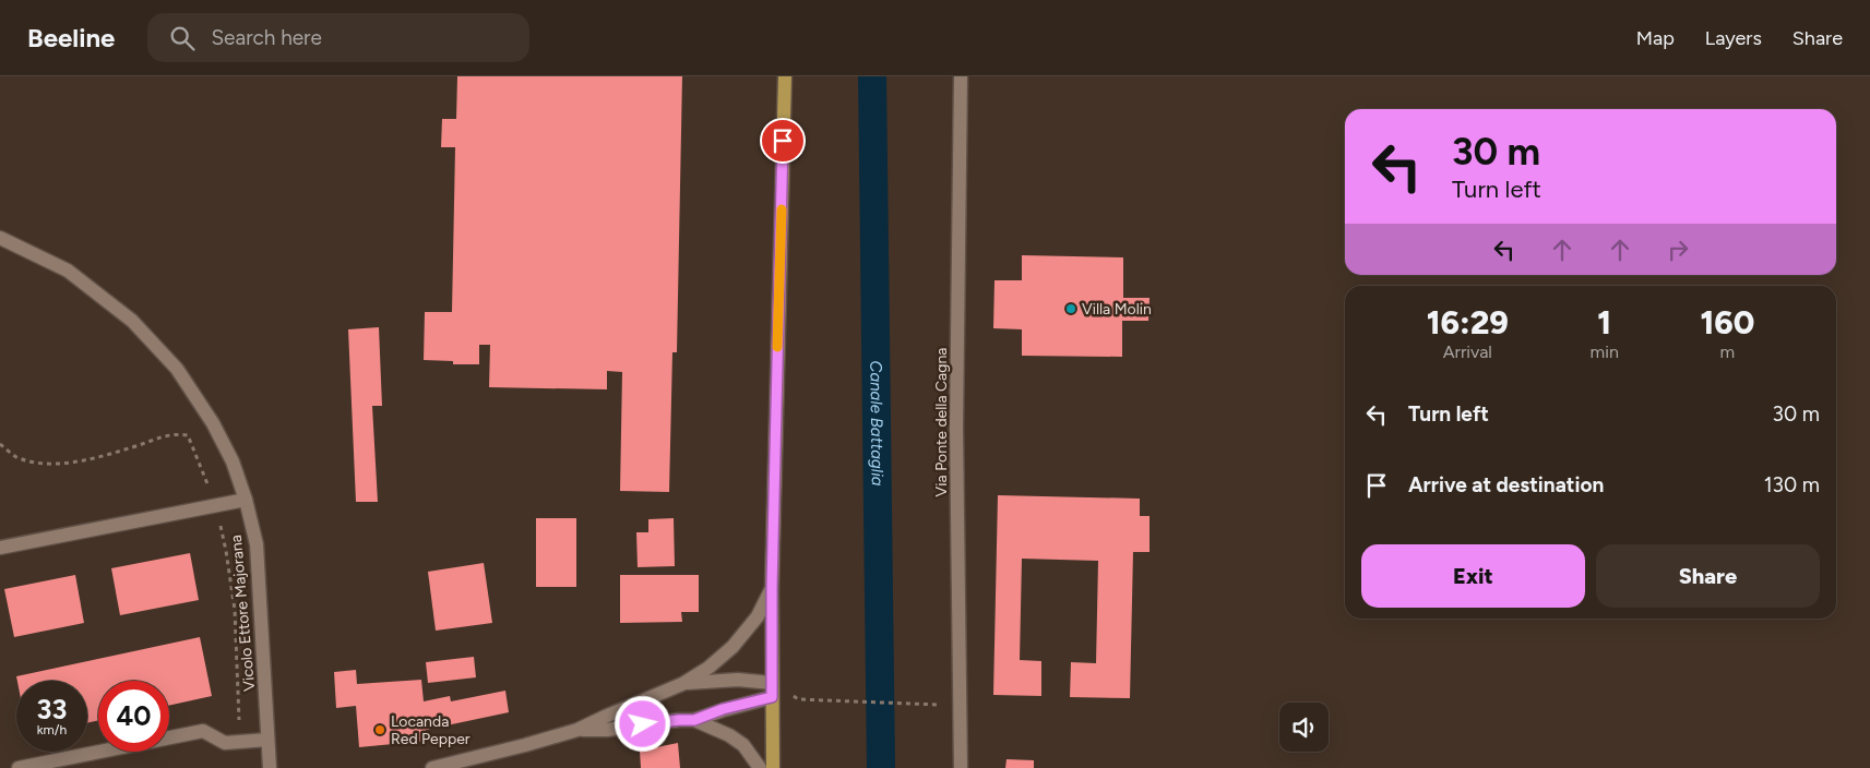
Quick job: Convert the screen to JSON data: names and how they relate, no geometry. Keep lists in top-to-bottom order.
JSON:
{
  "streets": {
    "street": ["Via Ponte della Cagna", "Vicolo Ettore Majorana"]
  },
  "water": ["Canale Battaglia"],
  "places": ["Villa Molin", "Locanda Red Pepper"],
  "page": {
    "header": "Beeline",
    "search": "Search here",
    "nav": ["Map", "Layers", "Share"],
    "turn": ["30 m", "Turn left"],
    "eta": [
      "16:29",
      "Arrival",
      "1",
      "min",
      "160",
      "m"
    ],
    "list": [
      {
        "name": "Turn left",
        "value": "30 m"
      },
      {
        "name": "Arrive at destination",
        "value": "130 m"
      }
    ],
    "buttons": ["Exit", "Share"],
    "speed": "33 km/h",
    "limit": "40"
  }
}
